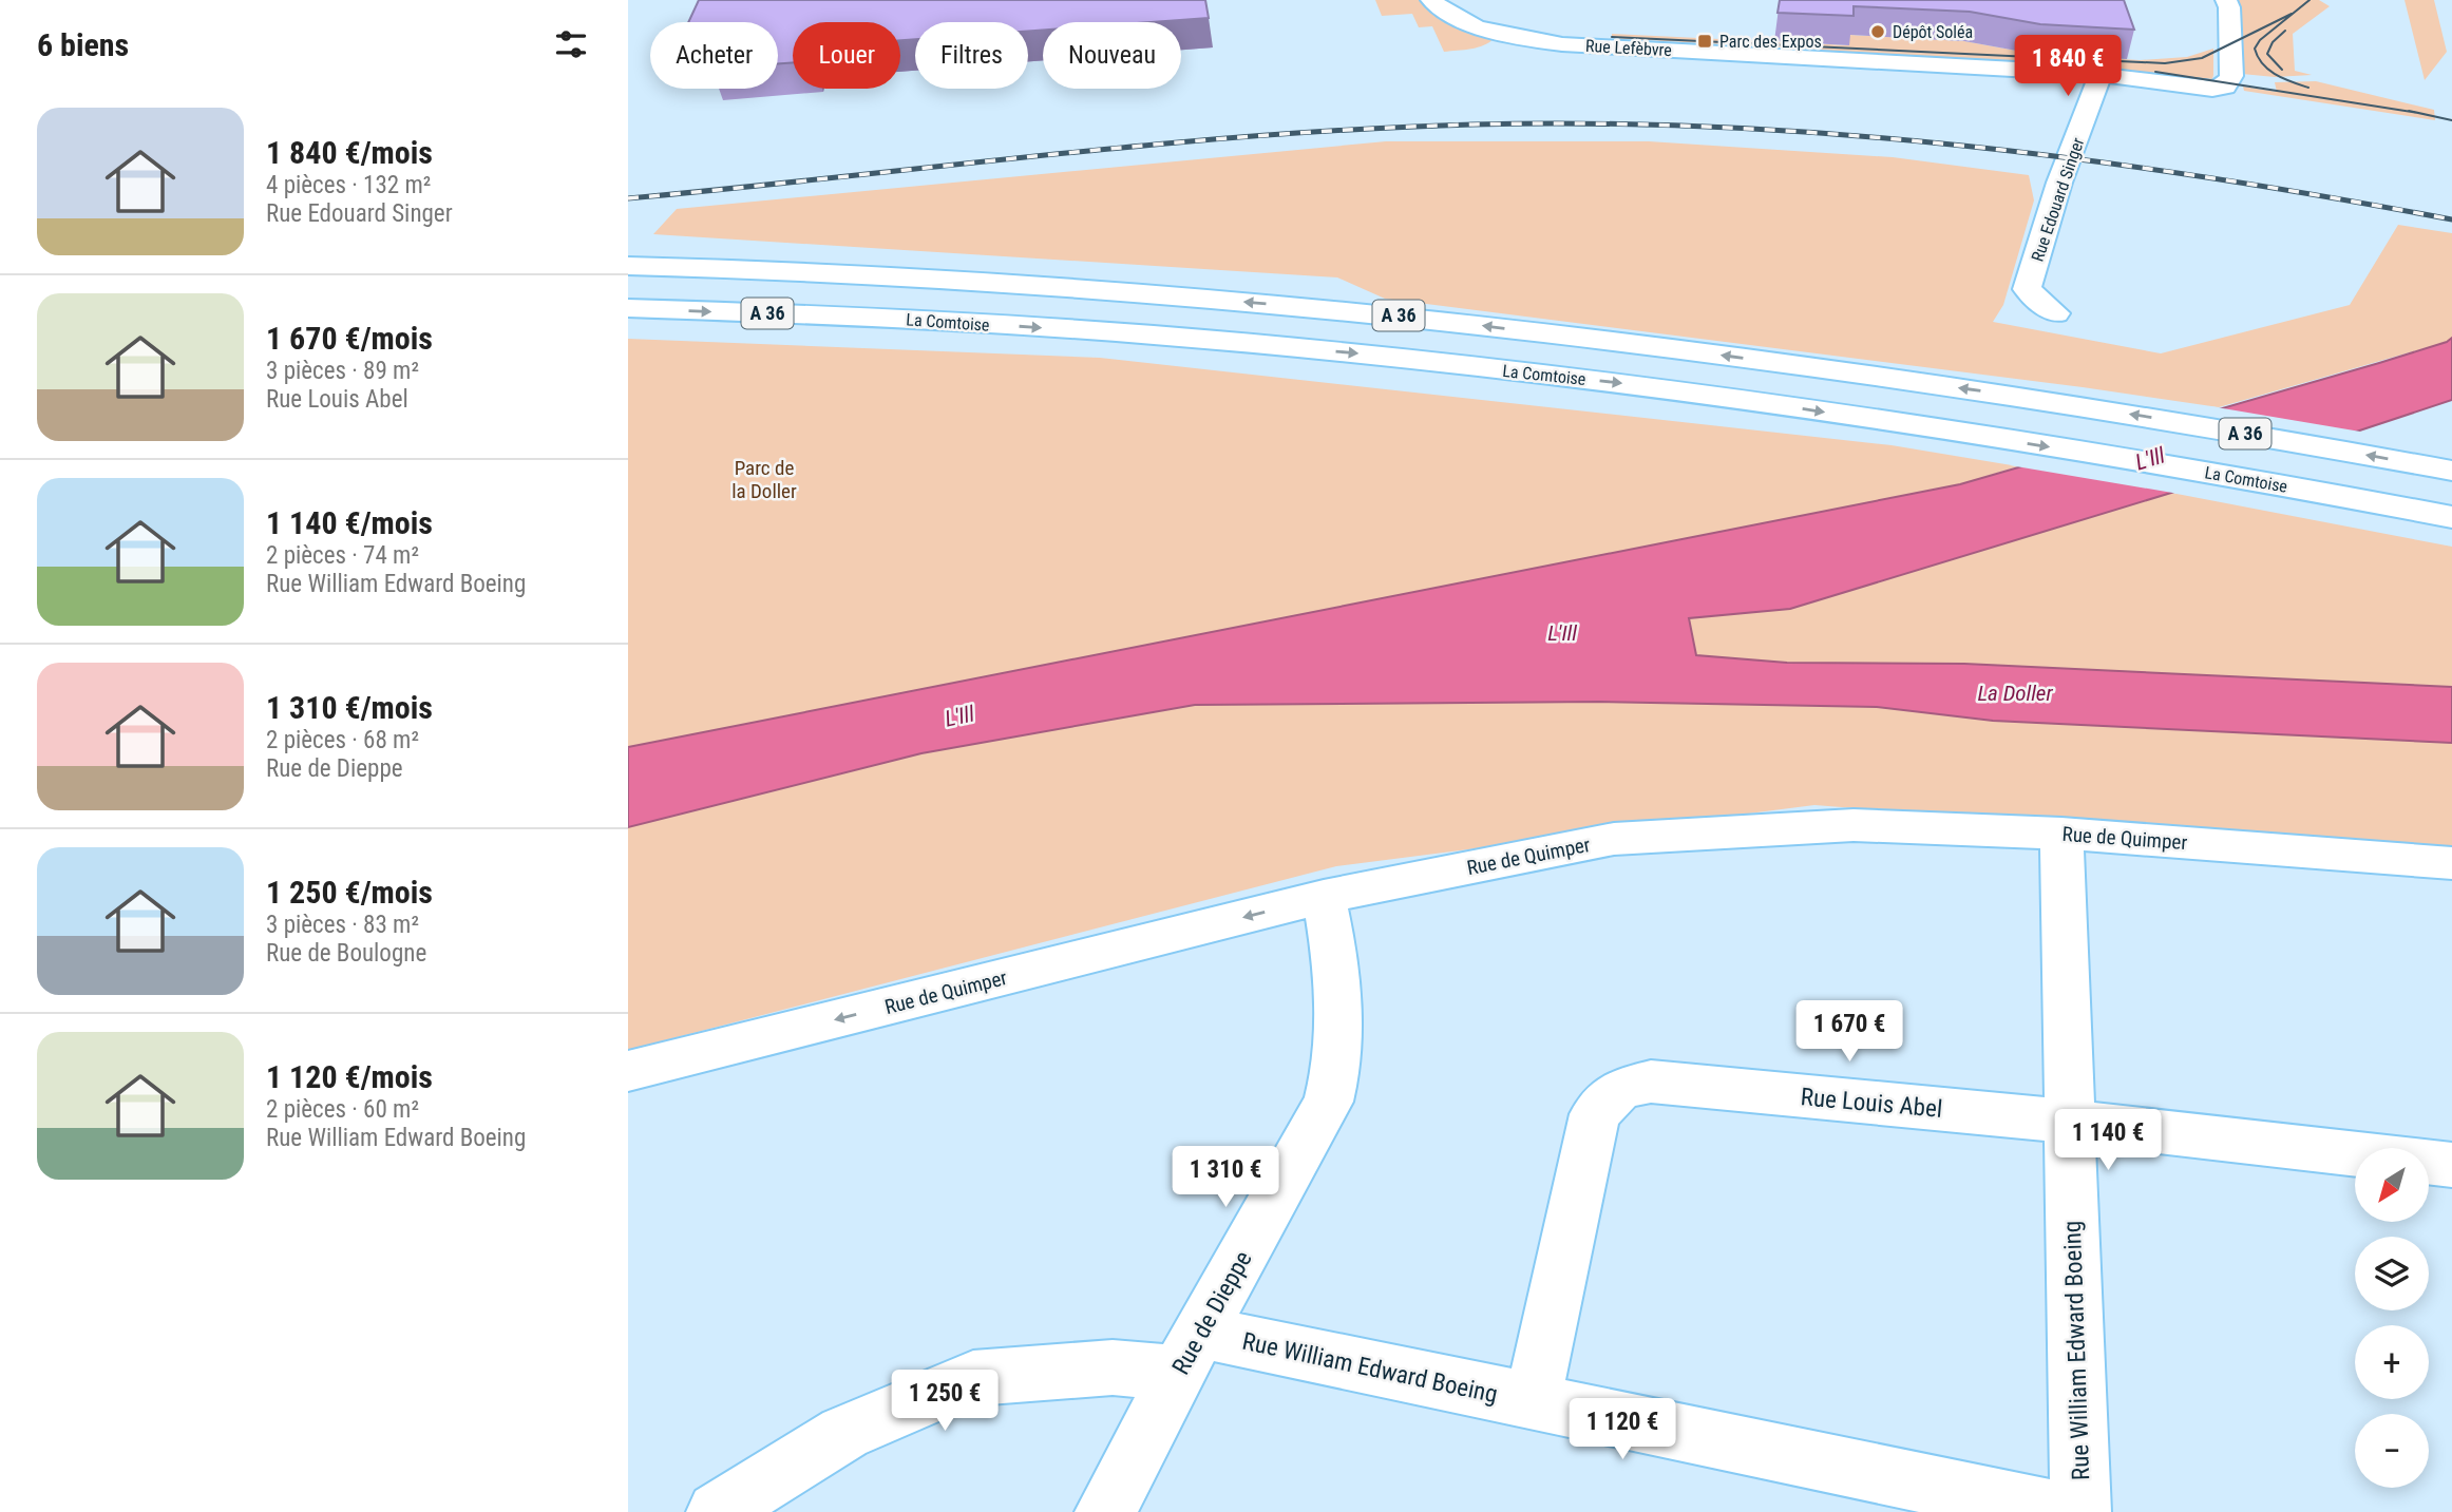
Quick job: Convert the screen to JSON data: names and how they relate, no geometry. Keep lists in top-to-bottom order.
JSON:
{
  "streets": {
    "main road": [
      "Rue Lefèbvre",
      "Rue Edouard Singer",
      "A 36",
      "La Comtoise",
      "Rue de Quimper",
      "Rue Louis Abel",
      "Rue de Dieppe",
      "Rue William Edward Boeing"
    ]
  },
  "crossings": [
    ["Rue Lefèbvre", "Rue Edouard Singer"],
    ["Rue de Quimper", "Rue de Dieppe"],
    ["Rue de Quimper", "Rue William Edward Boeing"],
    ["Rue Louis Abel", "Rue William Edward Boeing"],
    ["Rue de Dieppe", "Rue William Edward Boeing"]
  ],
  "one_way": ["Rue de Quimper"],
  "water": ["L'Ill", "La Doller"],
  "parks": ["Parc de la Doller"],
  "places": {
    "other": ["Dépôt Soléa"],
    "transit": ["Parc des Expos"]
  },
  "north": "bottom left",
  "page": {
    "heading": "6 biens",
    "chip": [
      "Acheter",
      "Louer",
      "Filtres",
      "Nouveau"
    ],
    "price": [
      "1 840 €",
      "1 670 €",
      "1 140 €",
      "1 310 €",
      "1 250 €",
      "1 120 €"
    ],
    "list": [
      {
        "name": "1 840 €/mois",
        "note": "4 pièces · 132 m² · Rue Edouard Singer"
      },
      {
        "name": "1 670 €/mois",
        "note": "3 pièces · 89 m² · Rue Louis Abel"
      },
      {
        "name": "1 140 €/mois",
        "note": "2 pièces · 74 m² · Rue William Edward Boeing"
      },
      {
        "name": "1 310 €/mois",
        "note": "2 pièces · 68 m² · Rue de Dieppe"
      },
      {
        "name": "1 250 €/mois",
        "note": "3 pièces · 83 m² · Rue de Boulogne"
      },
      {
        "name": "1 120 €/mois",
        "note": "2 pièces · 60 m² · Rue William Edward Boeing"
      }
    ],
    "map_buttons": ["+", "−"]
  }
}
